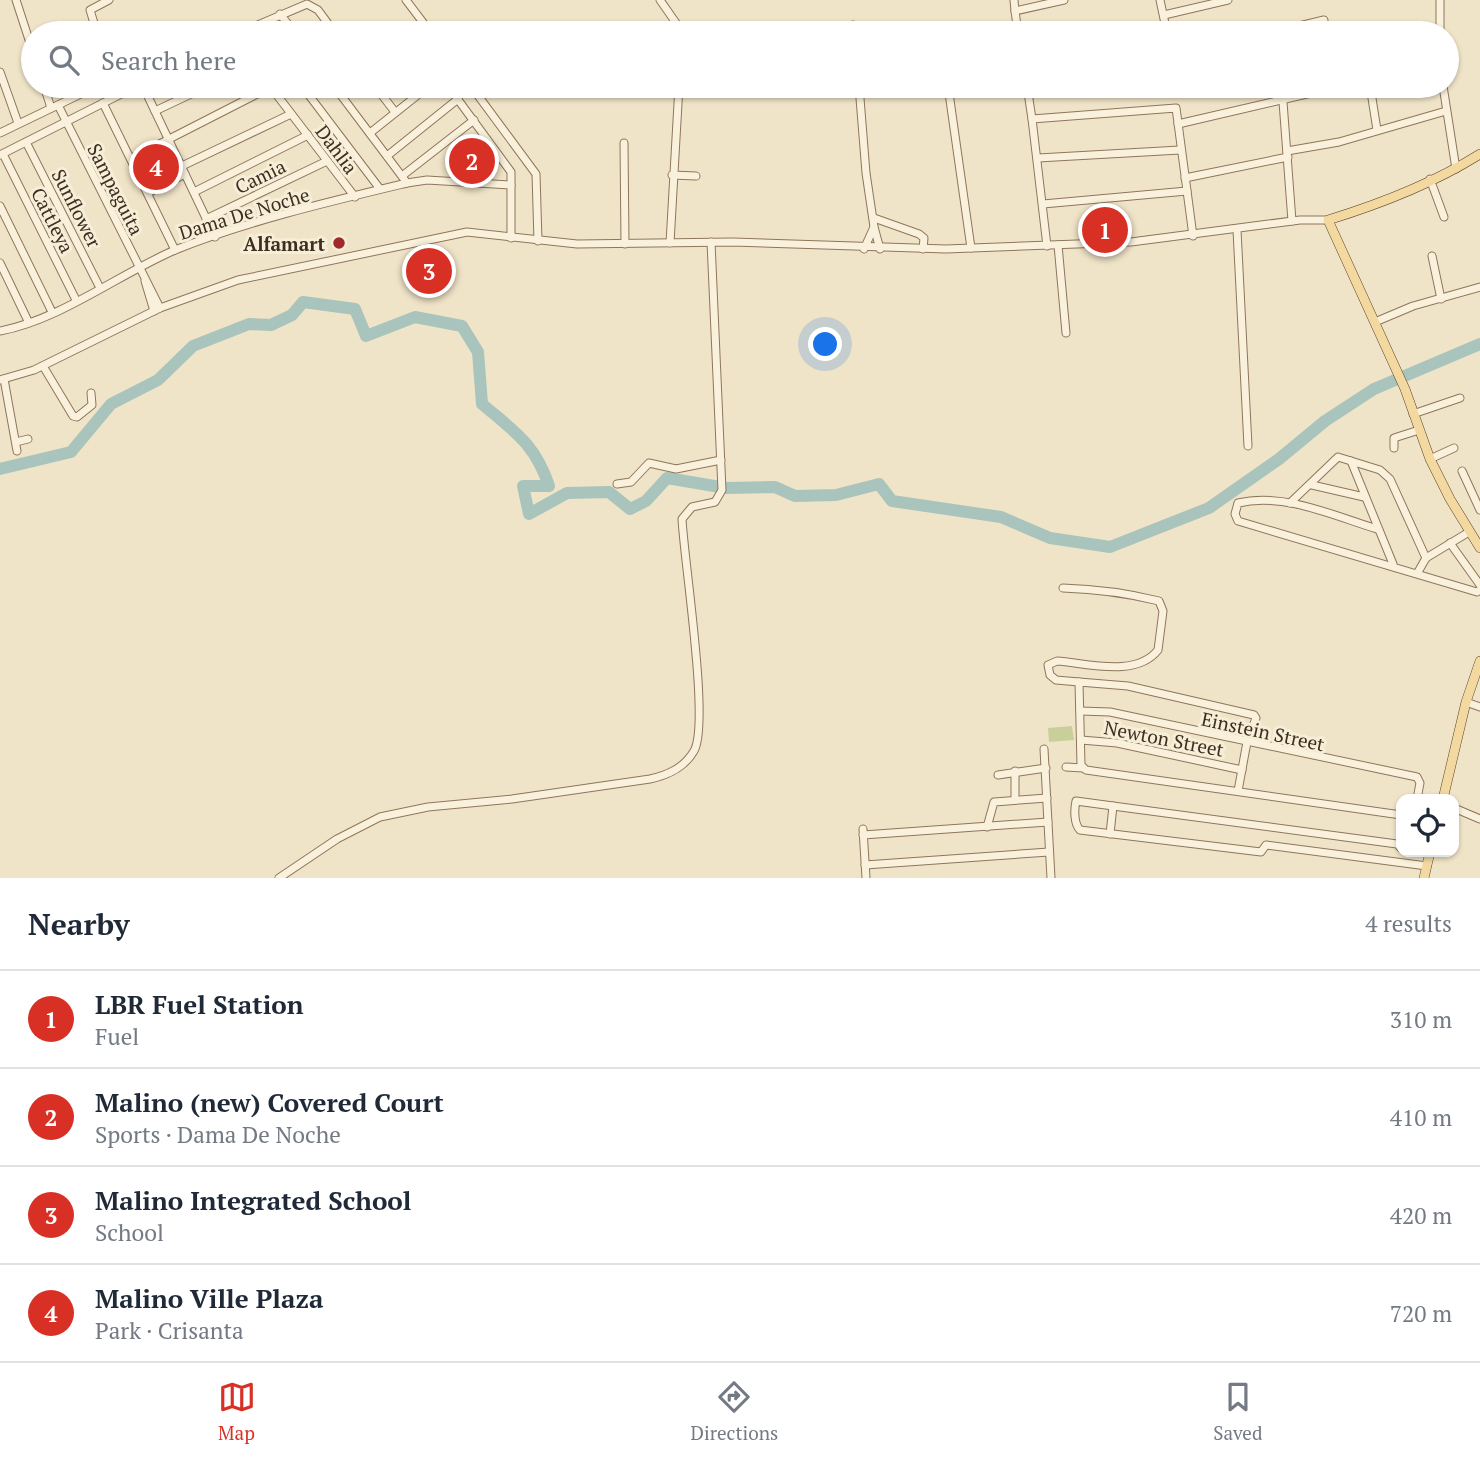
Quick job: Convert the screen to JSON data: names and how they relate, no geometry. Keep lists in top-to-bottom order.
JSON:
{
  "streets": {
    "street": [
      "Dahlia",
      "Camia",
      "Sampaguita",
      "Sunflower",
      "Dama De Noche",
      "Cattleya",
      "Einstein Street",
      "Newton Street"
    ]
  },
  "crossings": [
    ["Dahlia", "Camia"],
    ["Dahlia", "Dama De Noche"],
    ["Sampaguita", "Dama De Noche"],
    ["Sunflower", "Dama De Noche"],
    ["Dama De Noche", "Cattleya"]
  ],
  "places": ["Alfamart"],
  "page": {
    "search": "Search here",
    "pins": [
      "2",
      "4",
      "1",
      "3"
    ],
    "heading": ["Nearby", "4 results"],
    "list": [
      {
        "mark": "1",
        "name": "LBR Fuel Station",
        "note": "Fuel",
        "value": "310 m"
      },
      {
        "mark": "2",
        "name": "Malino (new) Covered Court",
        "note": "Sports · Dama De Noche",
        "value": "410 m"
      },
      {
        "mark": "3",
        "name": "Malino Integrated School",
        "note": "School",
        "value": "420 m"
      },
      {
        "mark": "4",
        "name": "Malino Ville Plaza",
        "note": "Park · Crisanta",
        "value": "720 m"
      }
    ],
    "nav": ["Map", "Directions", "Saved"]
  }
}
